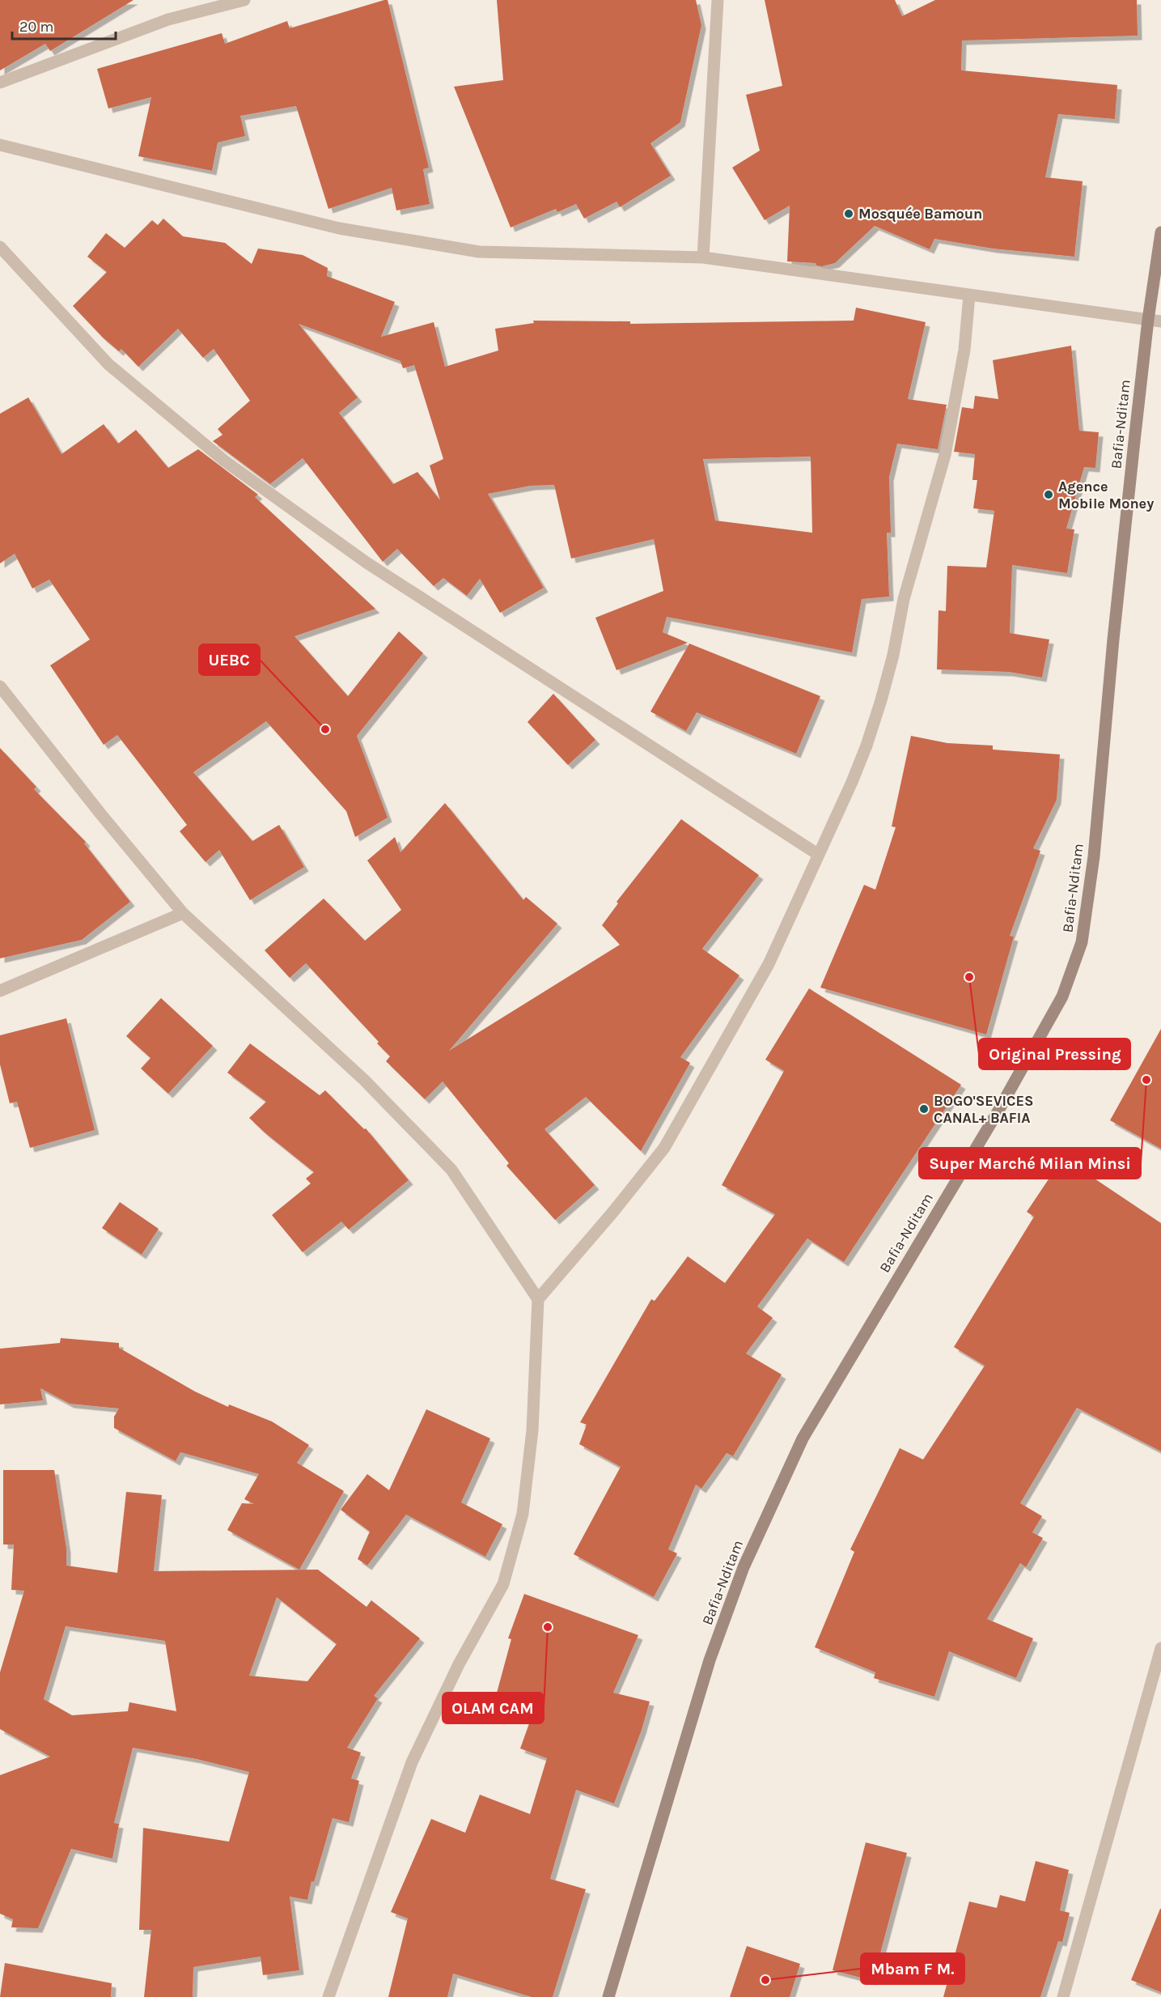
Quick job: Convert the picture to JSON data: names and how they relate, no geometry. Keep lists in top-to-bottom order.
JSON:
{
  "streets": {
    "main road": ["Bafia-Nditam"]
  },
  "places": [
    "Mosquée Bamoun",
    "Agence Mobile Money",
    "UEBC",
    "Original Pressing",
    "Super Marché Milan Minsi",
    "BOGO'SEVICES CANAL+ BAFIA",
    "OLAM CAM",
    "Mbam F M."
  ],
  "scale_bar": "20 m"
}
